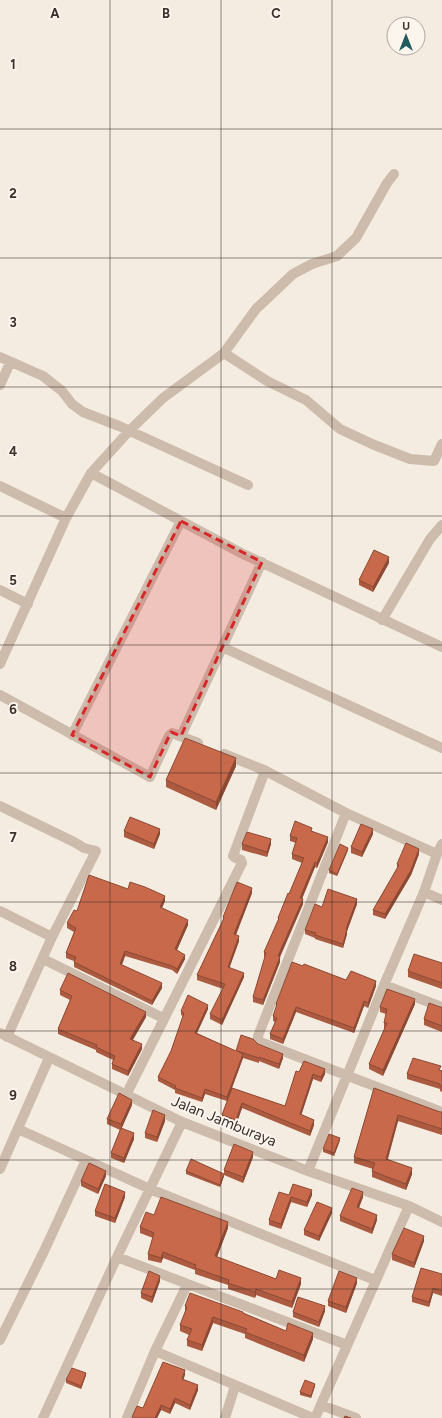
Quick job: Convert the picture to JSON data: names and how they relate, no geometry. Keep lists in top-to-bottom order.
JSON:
{
  "streets": {
    "street": ["Jalan Jamburaya"]
  },
  "north": "top",
  "grid": {
    "columns": ["A", "B", "C"],
    "rows": [
      "1",
      "2",
      "3",
      "4",
      "5",
      "6",
      "7",
      "8",
      "9"
    ]
  }
}
